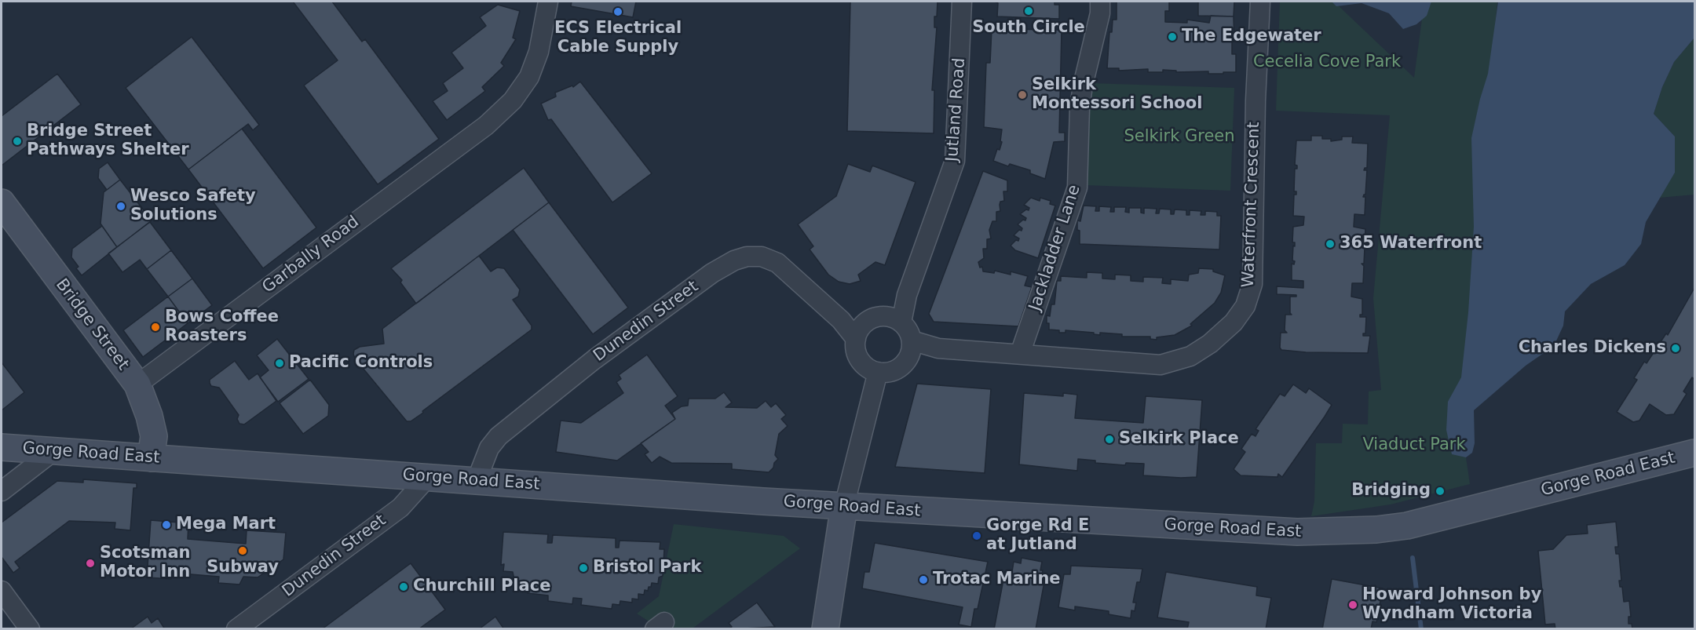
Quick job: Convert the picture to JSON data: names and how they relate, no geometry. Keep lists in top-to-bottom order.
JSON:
{
  "streets": {
    "main road": ["Bridge Street", "Gorge Road East"],
    "street": [
      "Jutland Road",
      "Waterfront Crescent",
      "Jackladder Lane",
      "Garbally Road",
      "Dunedin Street"
    ]
  },
  "crossings": [
    ["Jutland Road", "Waterfront Crescent"],
    ["Jutland Road", "Dunedin Street"],
    ["Waterfront Crescent", "Jackladder Lane"],
    ["Waterfront Crescent", "Dunedin Street"],
    ["Garbally Road", "Bridge Street"],
    ["Dunedin Street", "Gorge Road East"],
    ["Bridge Street", "Gorge Road East"]
  ],
  "parks": ["Cecelia Cove Park", "Selkirk Green", "Viaduct Park"],
  "places": [
    "South Circle",
    "ECS Electrical Cable Supply",
    "The Edgewater",
    "Selkirk Montessori School",
    "Bridge Street Pathways Shelter",
    "Wesco Safety Solutions",
    "365 Waterfront",
    "Bows Coffee Roasters",
    "Charles Dickens",
    "Pacific Controls",
    "Selkirk Place",
    "Bridging",
    "Mega Mart",
    "Gorge Rd E at Jutland",
    "Subway",
    "Scotsman Motor Inn",
    "Bristol Park",
    "Trotac Marine",
    "Churchill Place",
    "Howard Johnson by Wyndham Victoria"
  ]
}
